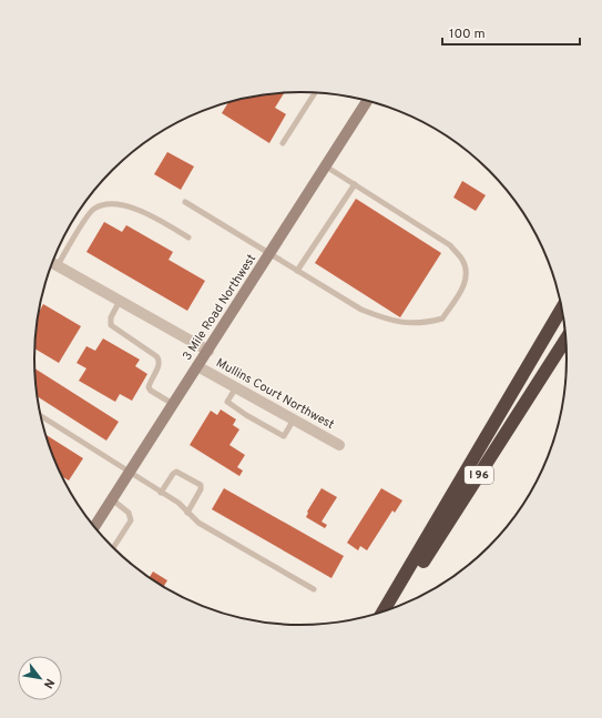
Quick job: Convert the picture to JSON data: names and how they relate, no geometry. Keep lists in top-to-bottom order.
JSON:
{
  "streets": {
    "highway": ["I 96"],
    "main road": ["3 Mile Road Northwest"],
    "street": ["Mullins Court Northwest"]
  },
  "crossings": [
    ["3 Mile Road Northwest", "Mullins Court Northwest"]
  ],
  "scale_bar": "100 m",
  "north": "bottom right"
}
